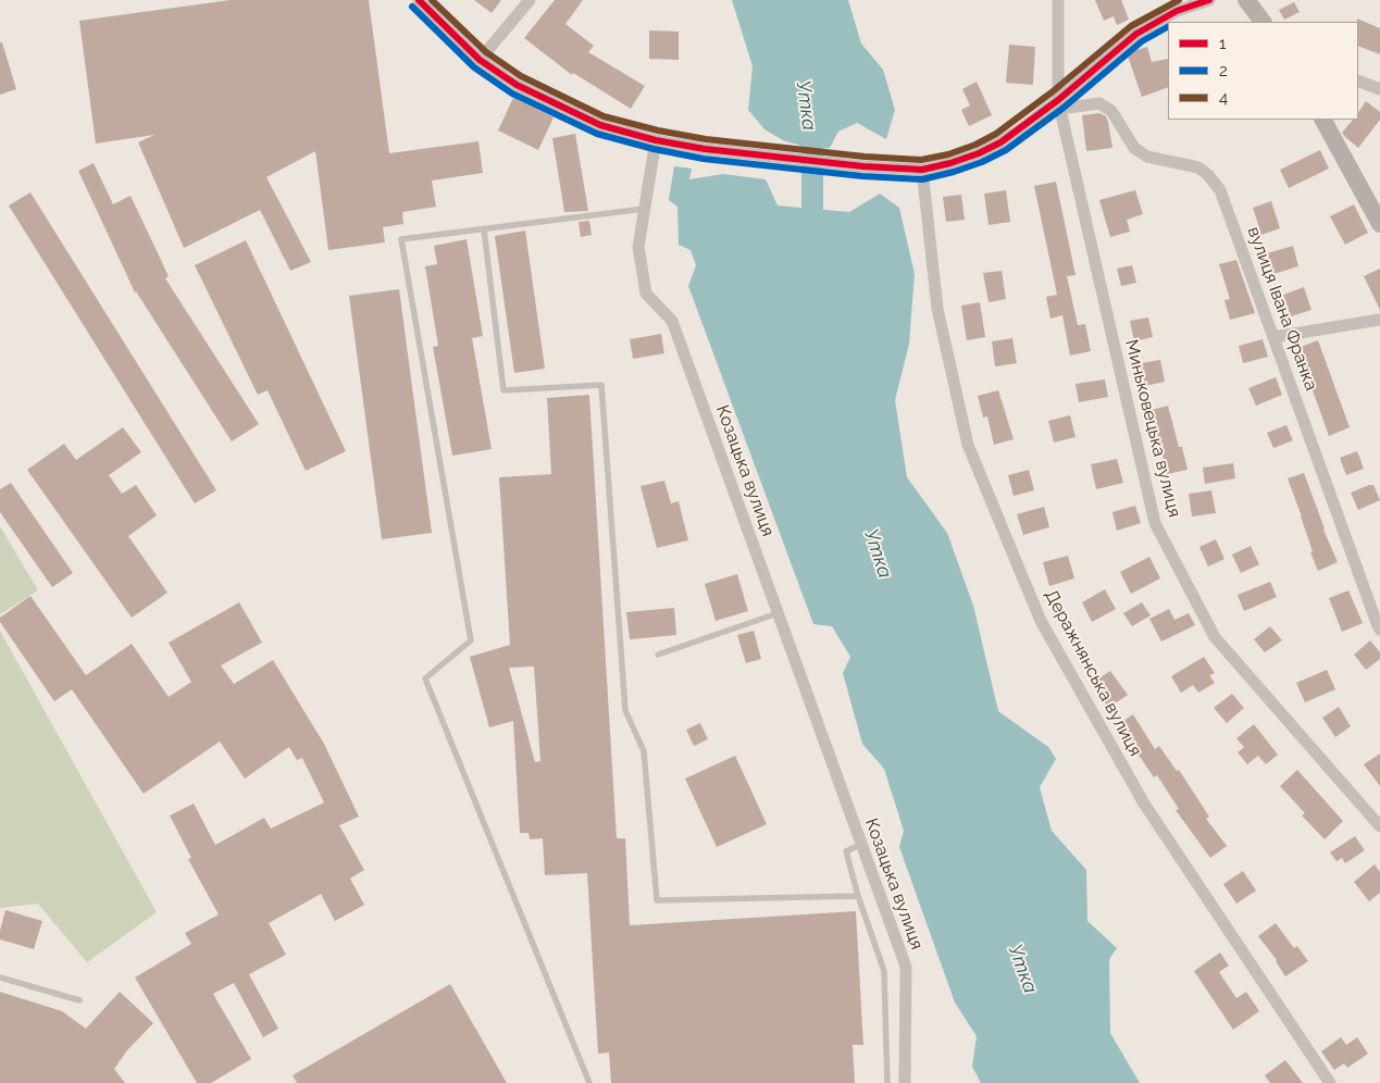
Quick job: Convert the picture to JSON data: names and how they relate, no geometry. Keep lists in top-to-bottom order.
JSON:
{
  "streets": {
    "street": [
      "вулиця Івана Франка",
      "Миньковецька вулиця",
      "Козацька вулиця",
      "Деражнянська вулиця"
    ]
  },
  "crossings": [
    ["вулиця Івана Франка", "Миньковецька вулиця"]
  ],
  "water": ["Утка"],
  "lines": ["transit line 1", "transit line 4", "transit line 2"],
  "legend": ["1", "2", "4"]
}
